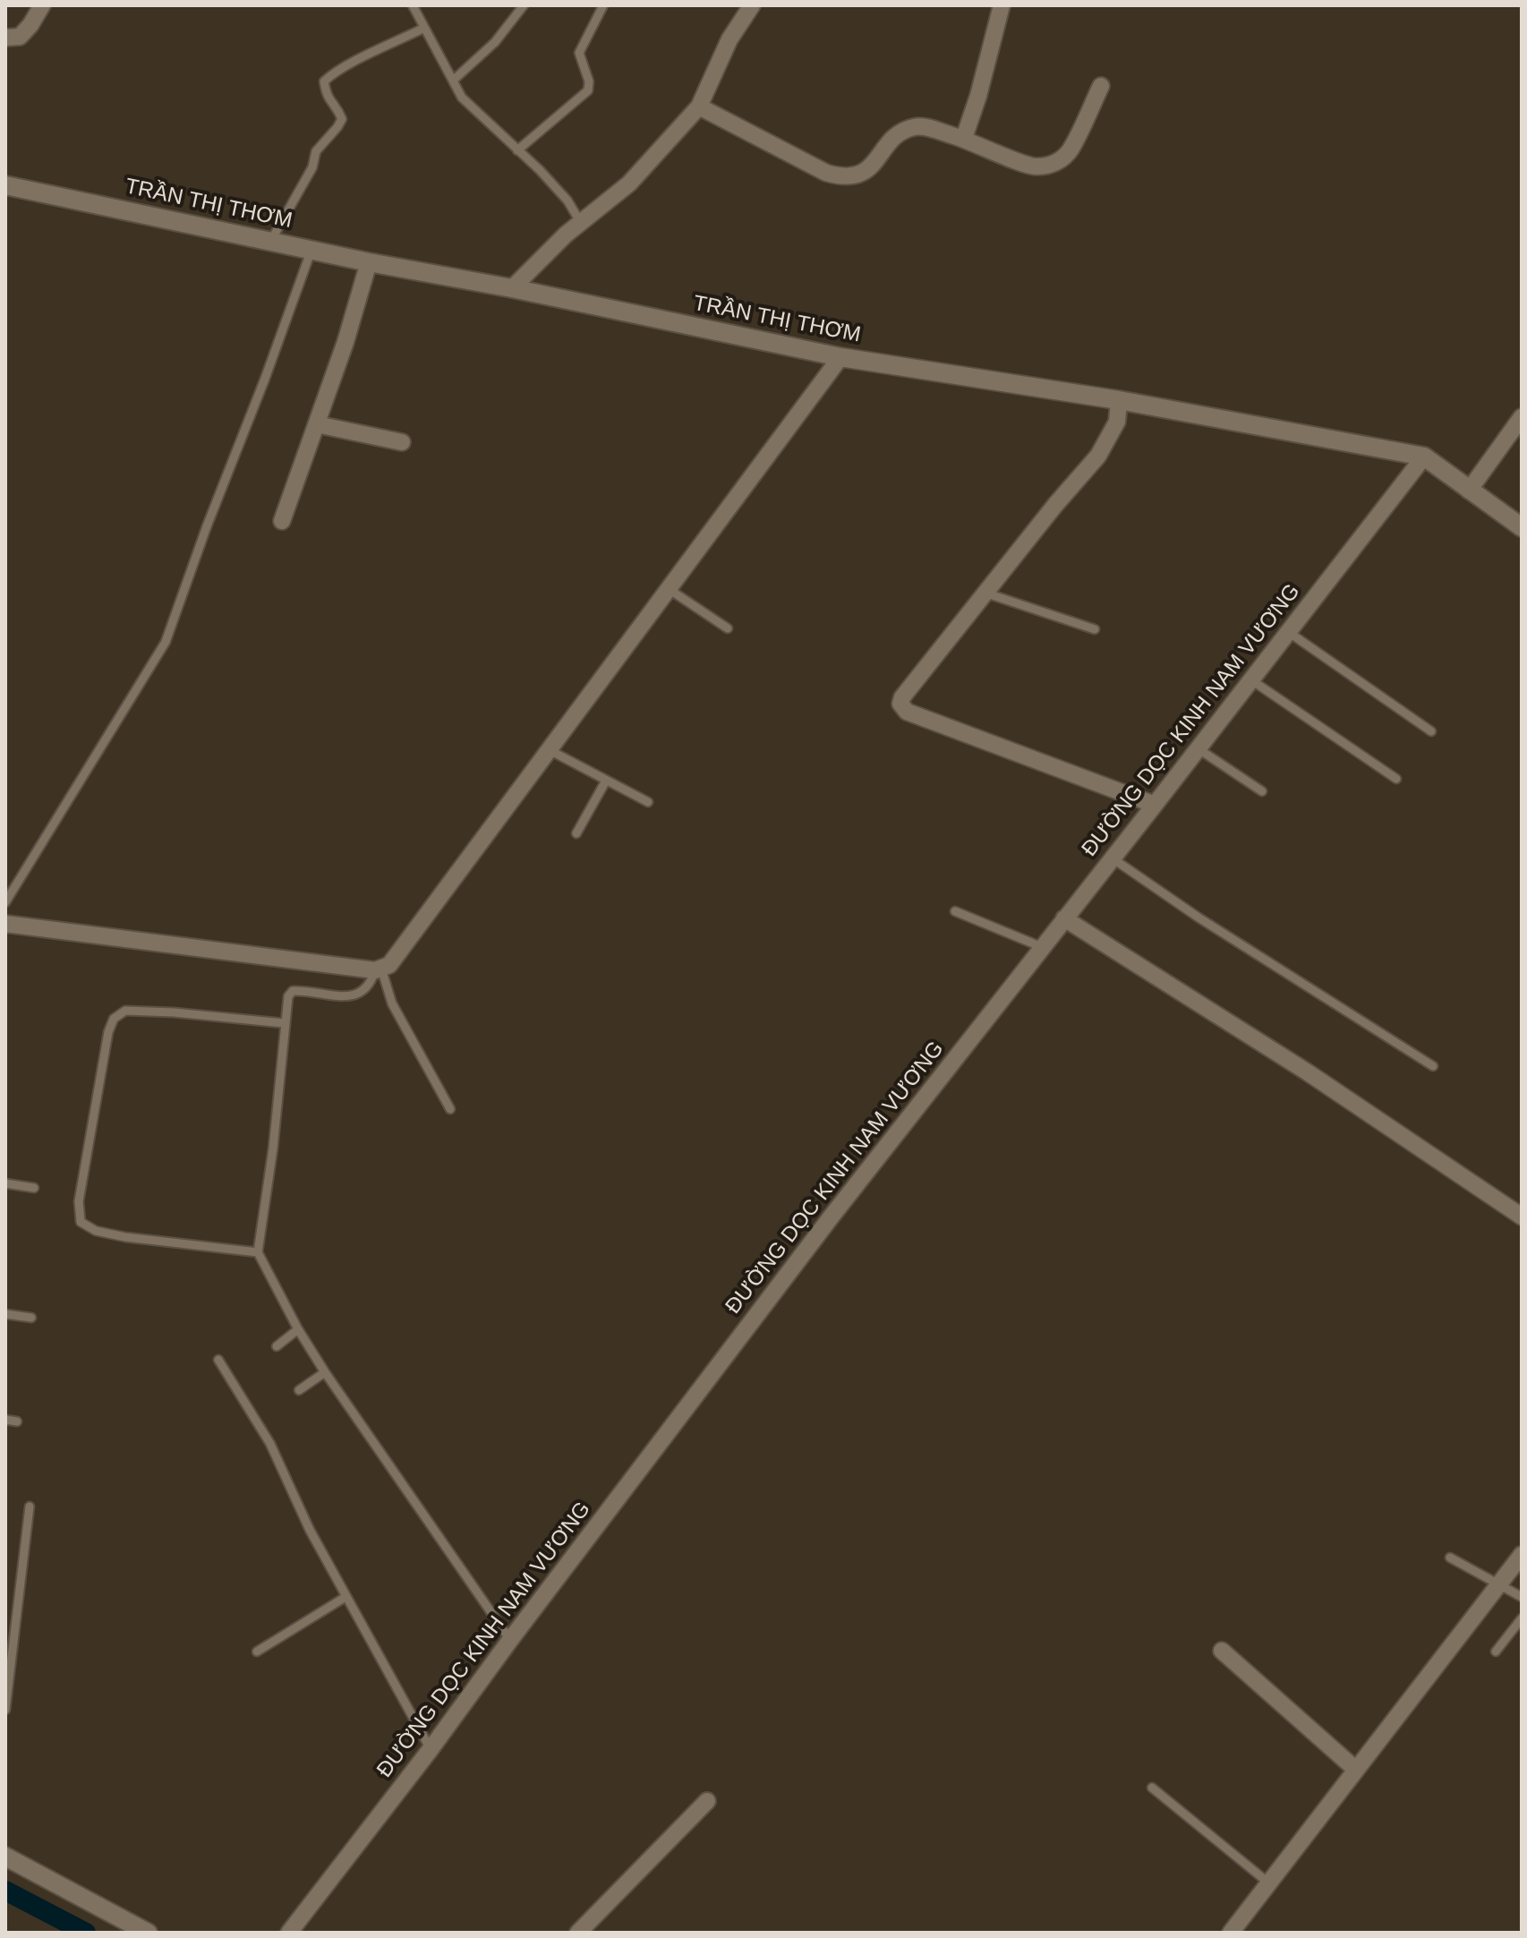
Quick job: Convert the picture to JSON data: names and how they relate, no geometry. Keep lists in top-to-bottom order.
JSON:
{
  "streets": {
    "street": ["TRẦN THỊ THƠM", "ĐƯỜNG DỌC KINH NAM VƯƠNG"]
  },
  "crossings": [
    ["TRẦN THỊ THƠM", "ĐƯỜNG DỌC KINH NAM VƯƠNG"]
  ]
}
